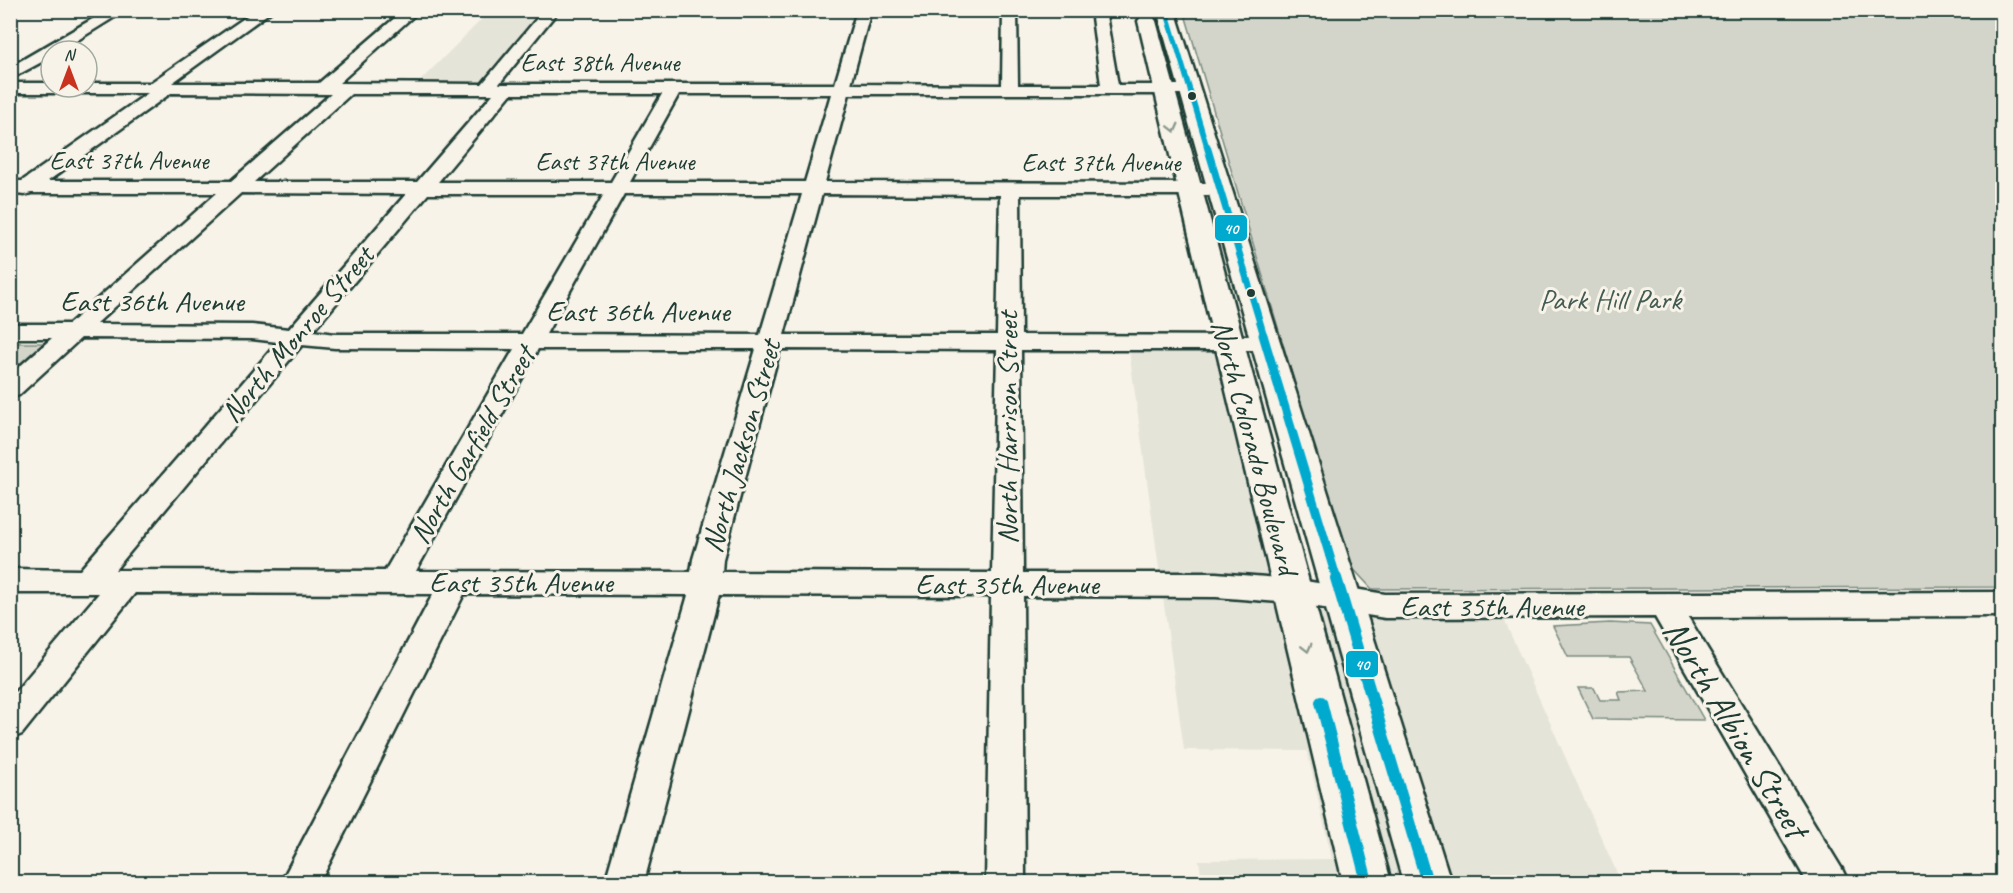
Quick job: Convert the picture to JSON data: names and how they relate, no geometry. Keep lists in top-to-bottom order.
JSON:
{
  "streets": {
    "main road": ["North Colorado Boulevard"],
    "street": [
      "East 38th Avenue",
      "East 37th Avenue",
      "East 36th Avenue",
      "North Monroe Street",
      "North Harrison Street",
      "North Garfield Street",
      "North Jackson Street",
      "East 35th Avenue",
      "North Albion Street"
    ]
  },
  "crossings": [
    ["East 38th Avenue", "North Monroe Street"],
    ["East 38th Avenue", "North Garfield Street"],
    ["East 38th Avenue", "North Jackson Street"],
    ["East 38th Avenue", "North Colorado Boulevard"],
    ["East 37th Avenue", "North Monroe Street"],
    ["East 37th Avenue", "North Harrison Street"],
    ["East 37th Avenue", "North Garfield Street"],
    ["East 37th Avenue", "North Jackson Street"],
    ["East 37th Avenue", "North Colorado Boulevard"],
    ["East 36th Avenue", "North Monroe Street"],
    ["East 36th Avenue", "North Harrison Street"],
    ["East 36th Avenue", "North Garfield Street"],
    ["East 36th Avenue", "North Jackson Street"],
    ["East 36th Avenue", "North Colorado Boulevard"],
    ["North Monroe Street", "East 35th Avenue"],
    ["North Harrison Street", "East 35th Avenue"],
    ["North Garfield Street", "East 35th Avenue"],
    ["North Jackson Street", "East 35th Avenue"],
    ["North Colorado Boulevard", "East 35th Avenue"],
    ["East 35th Avenue", "North Albion Street"]
  ],
  "parks": ["Park Hill Park"],
  "lines": ["transit line 40"],
  "north": "top"
}
